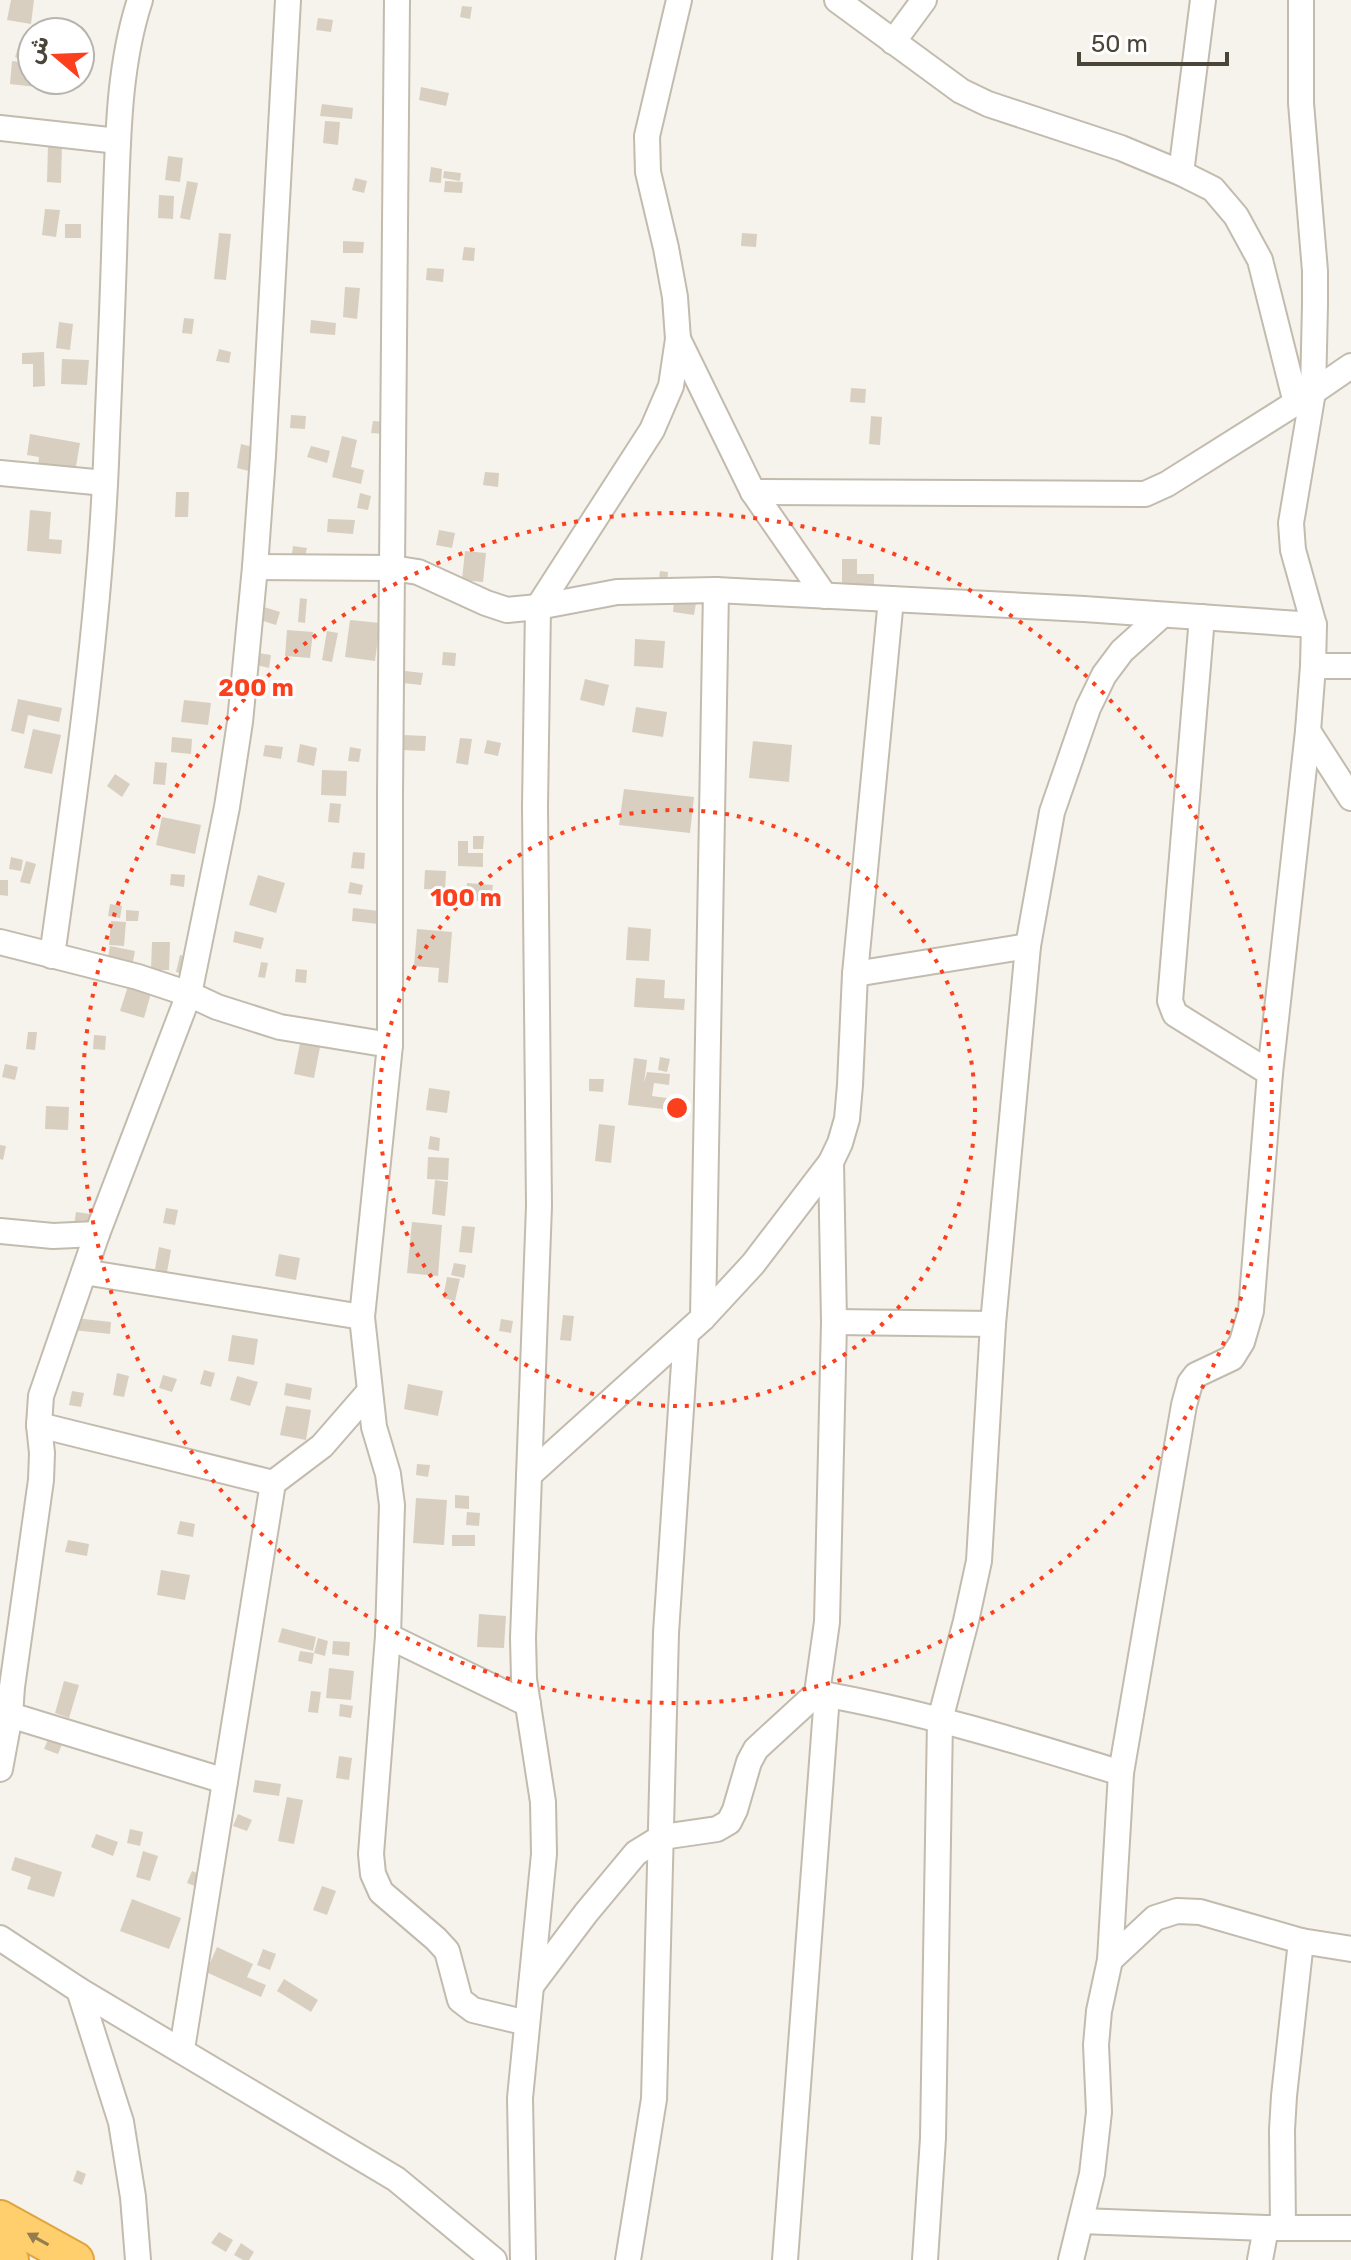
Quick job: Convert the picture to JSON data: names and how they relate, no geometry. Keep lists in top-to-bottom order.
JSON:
{
  "scale_bar": "50 m",
  "north": "left",
  "rings": ["200 m", "100 m"]
}
